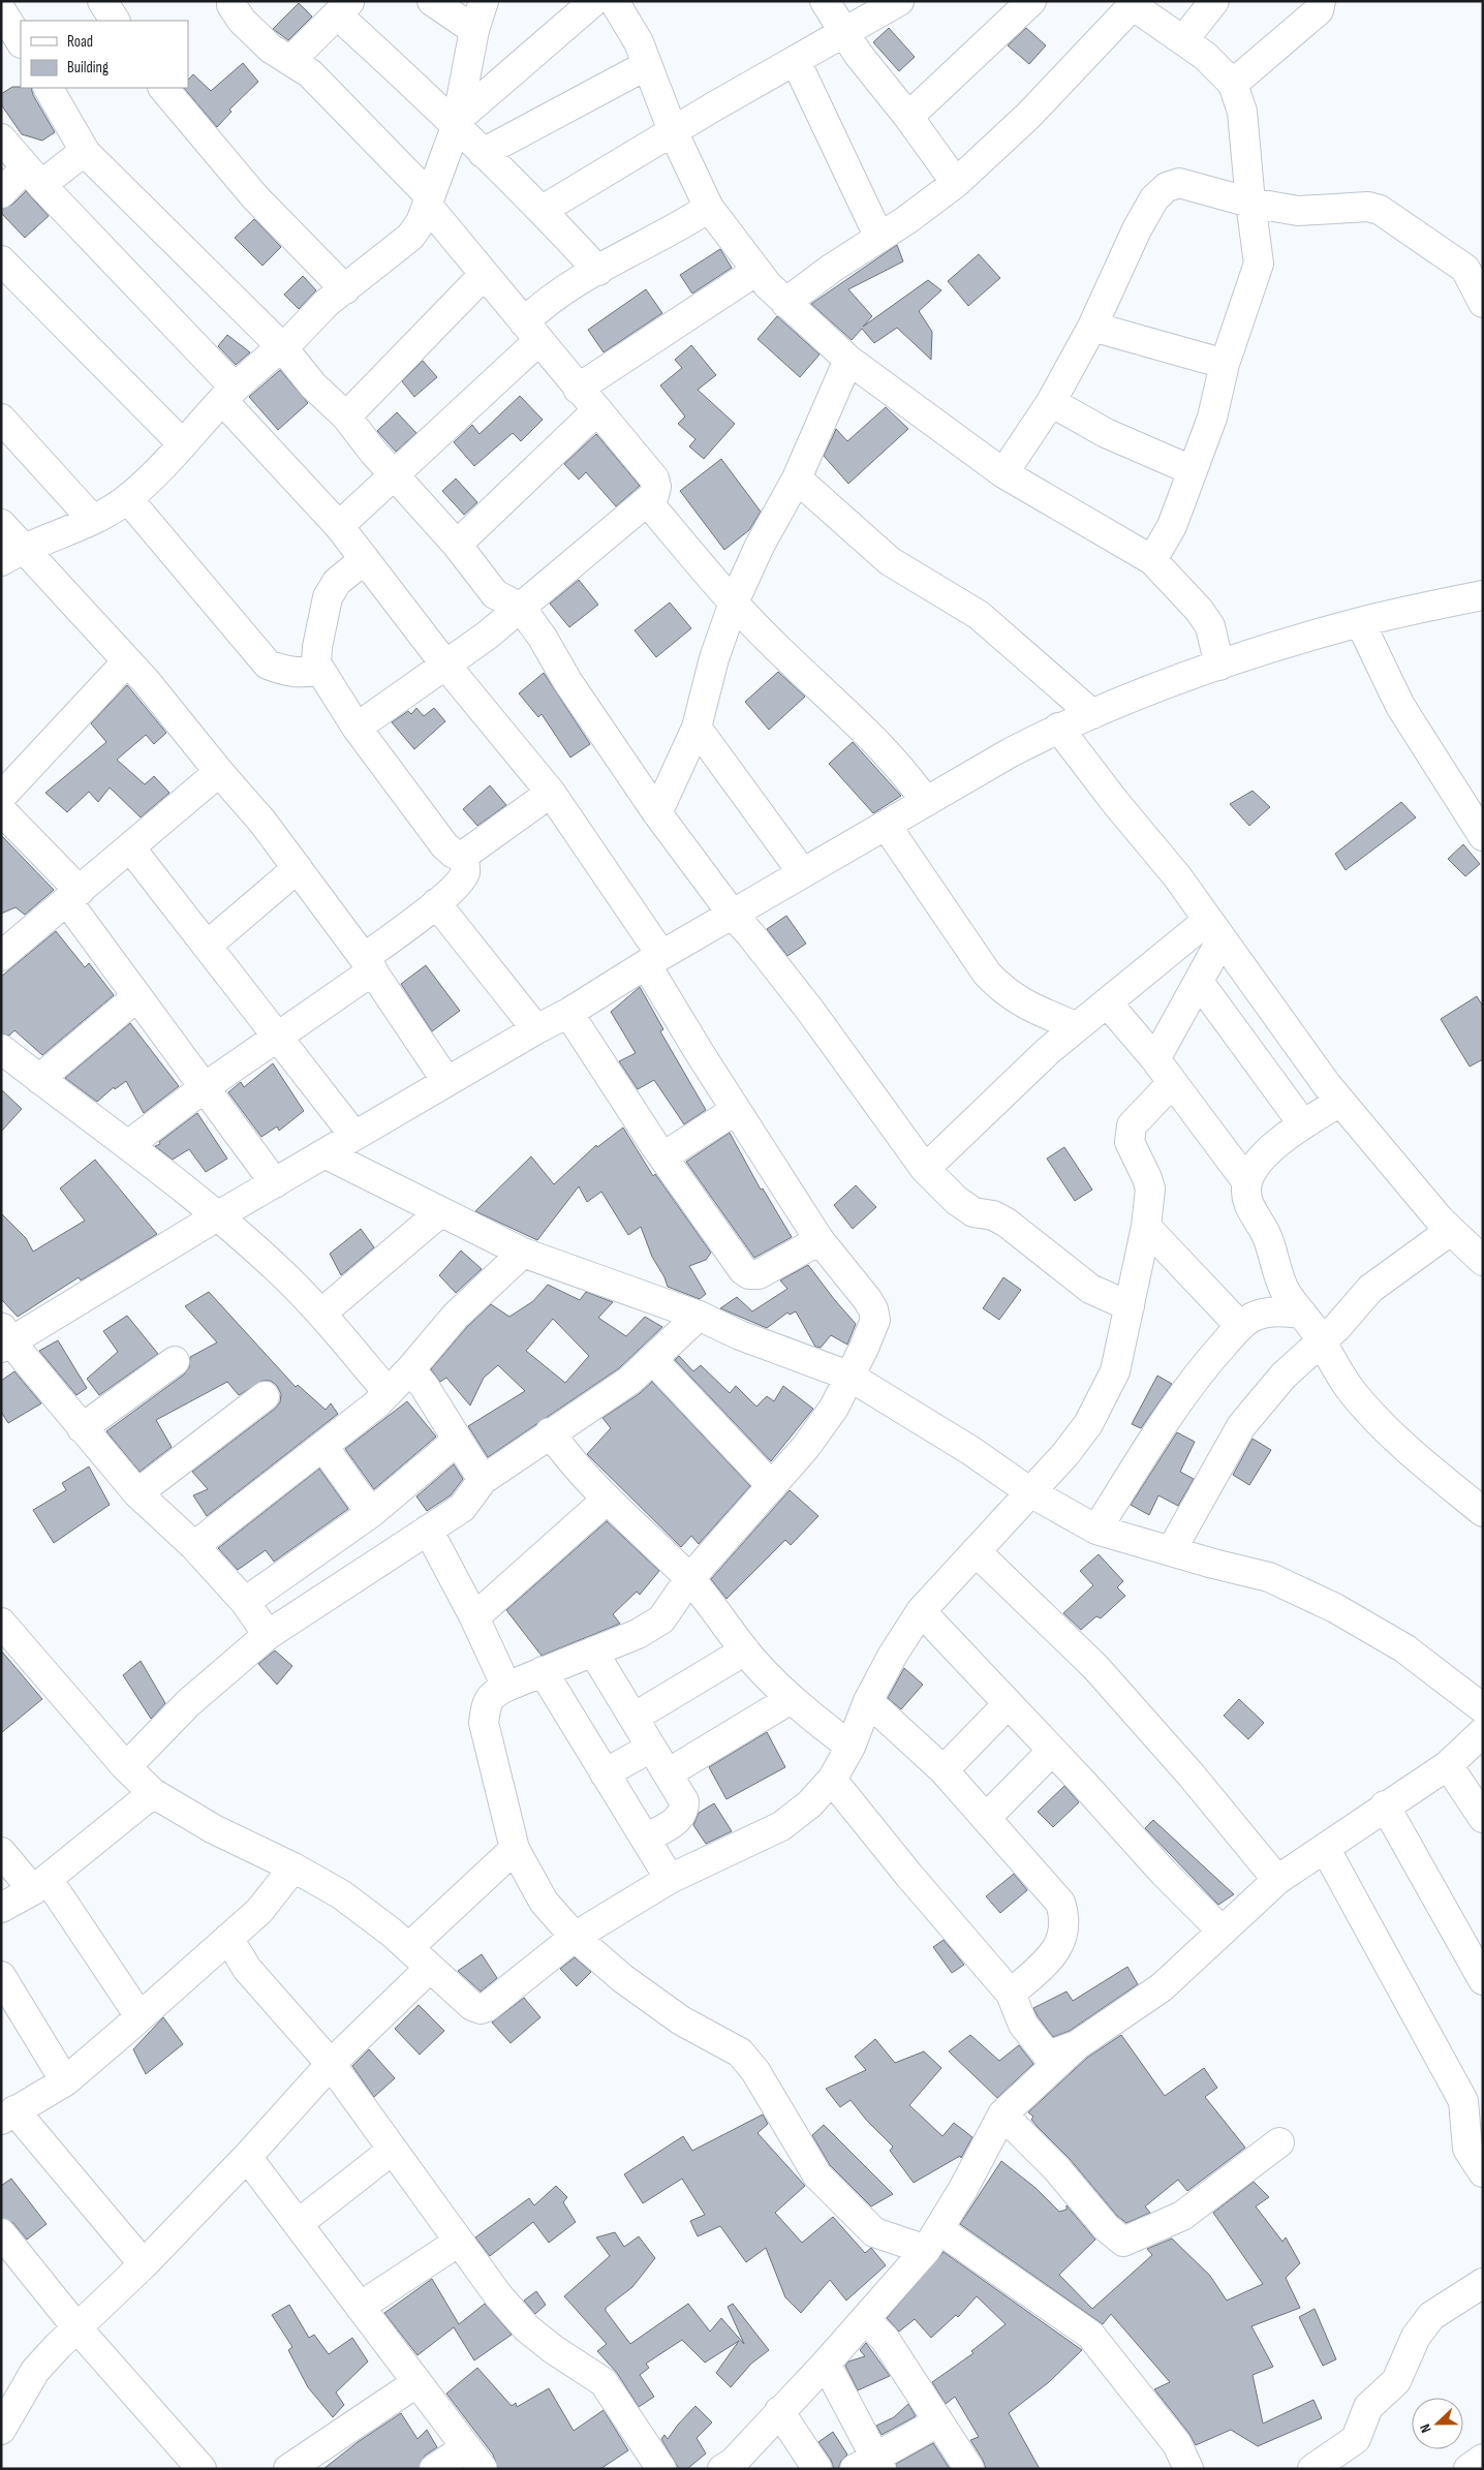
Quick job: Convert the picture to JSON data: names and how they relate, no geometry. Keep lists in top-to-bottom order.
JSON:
{
  "legend": ["Road", "Building"],
  "north": "left"
}
